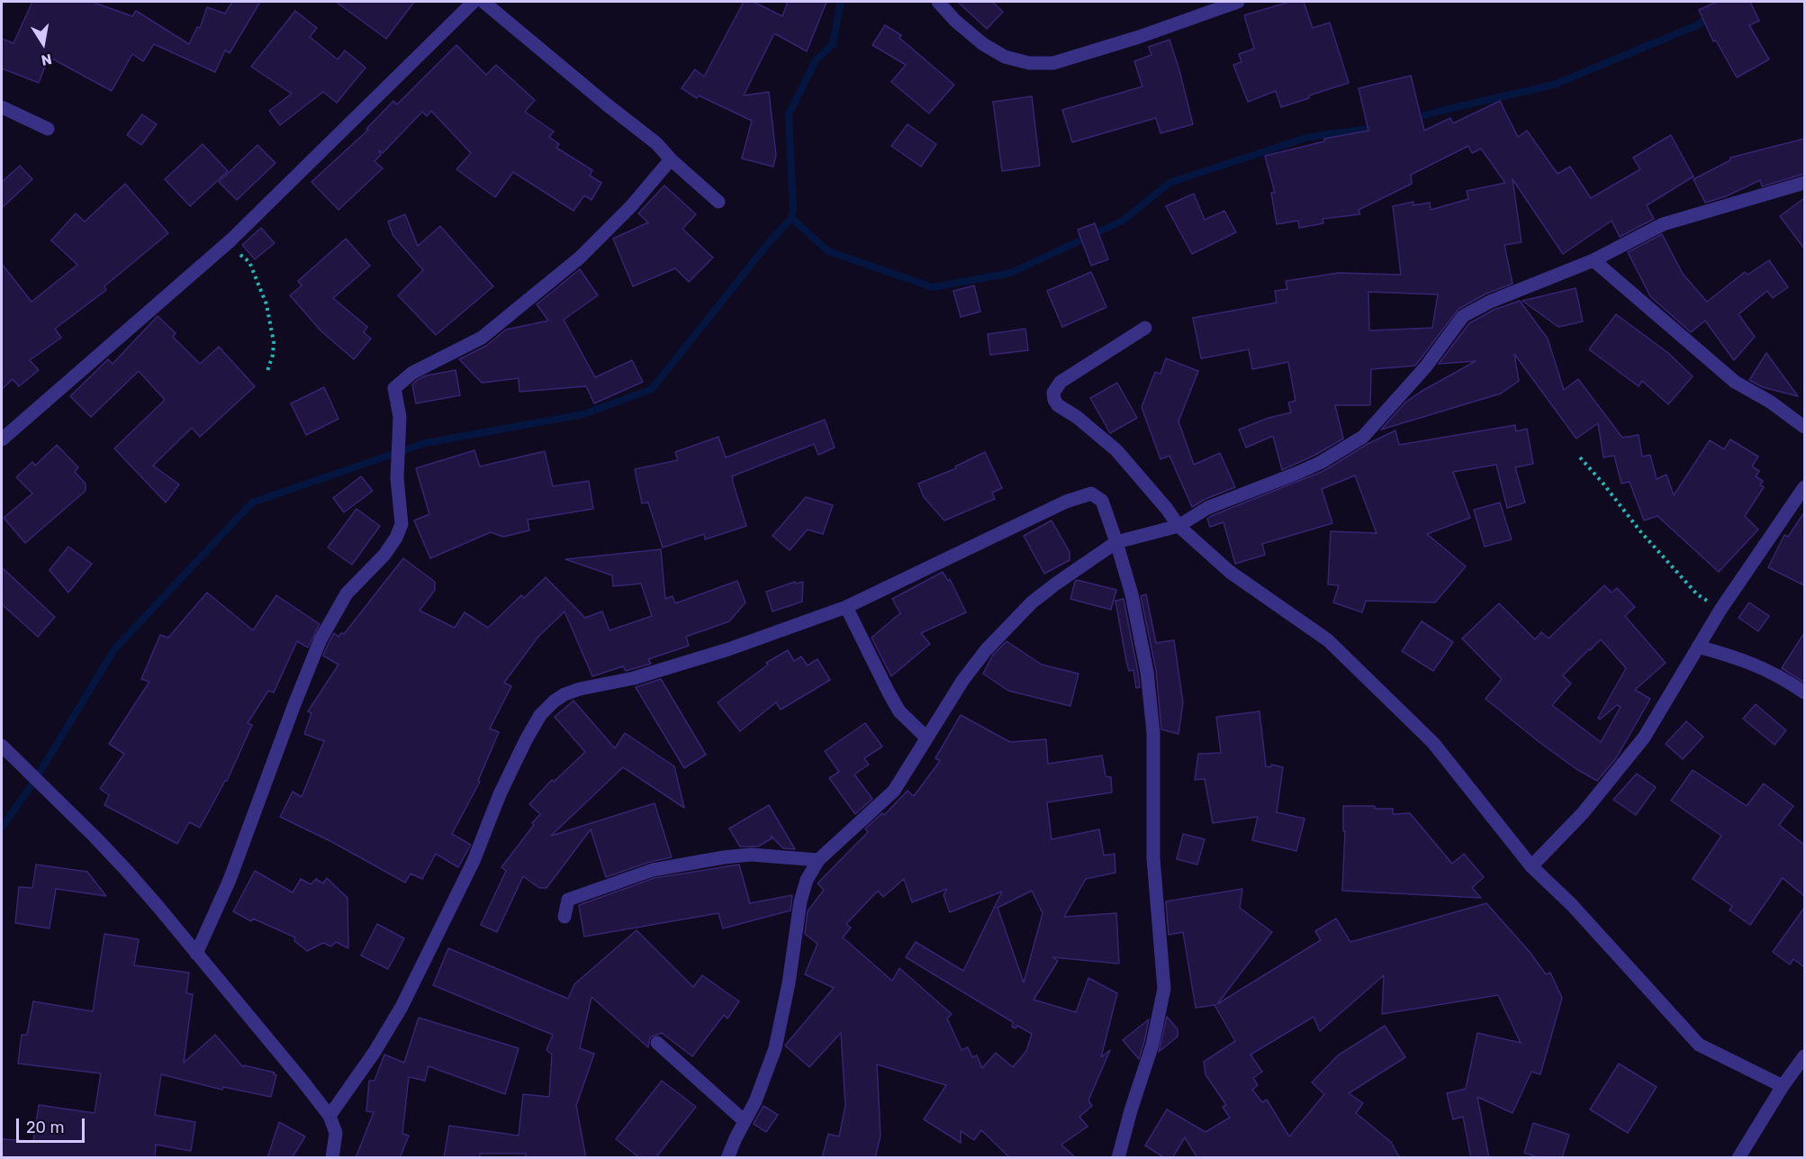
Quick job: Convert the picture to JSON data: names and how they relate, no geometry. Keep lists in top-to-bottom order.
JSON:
{
  "scale_bar": "20 m",
  "north": "bottom"
}
